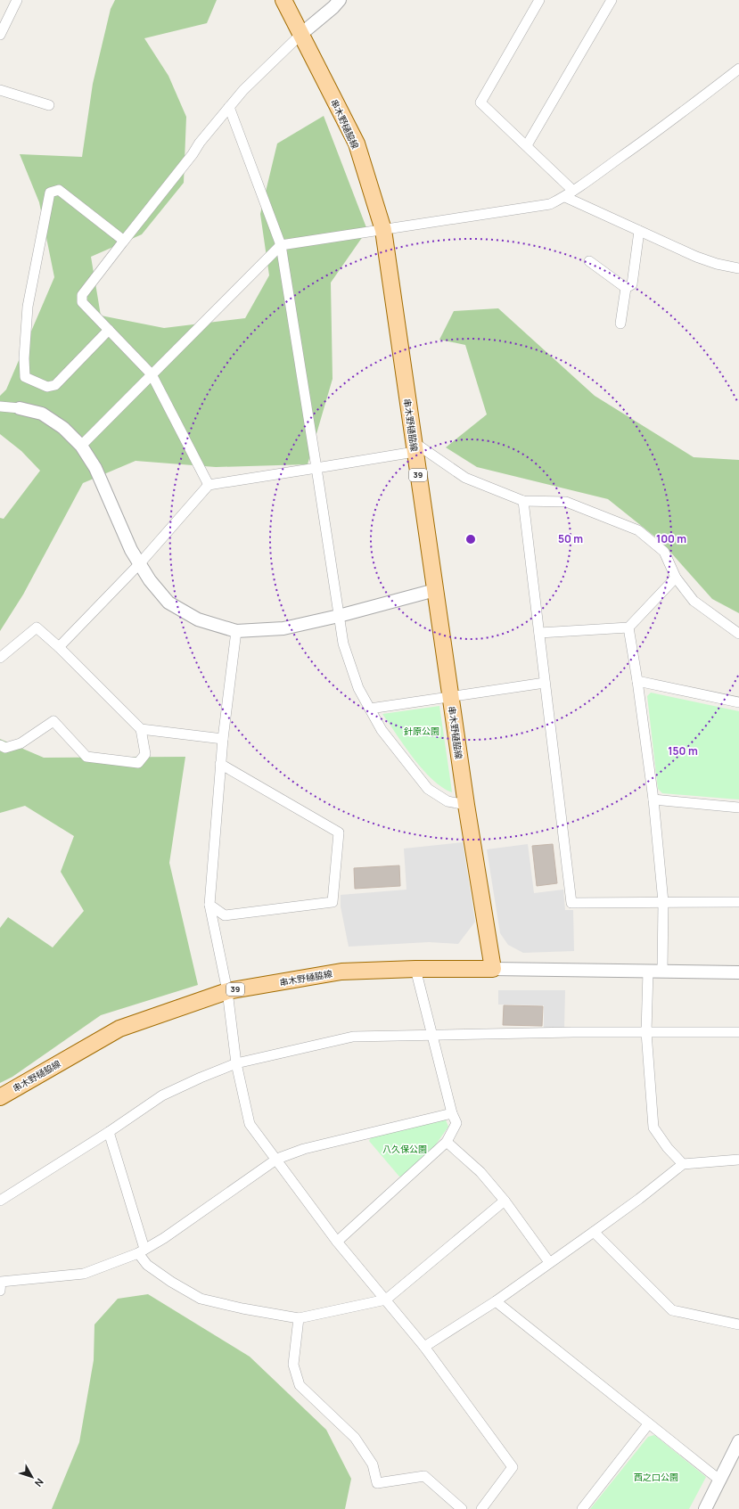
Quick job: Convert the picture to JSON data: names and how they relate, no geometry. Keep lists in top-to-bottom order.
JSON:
{
  "streets": {
    "main road": ["串木野樋脇線", "39"]
  },
  "parks": ["針原公園", "八久保公園", "西之口公園"],
  "north": "bottom right",
  "rings": ["50 m", "100 m", "150 m"]
}
